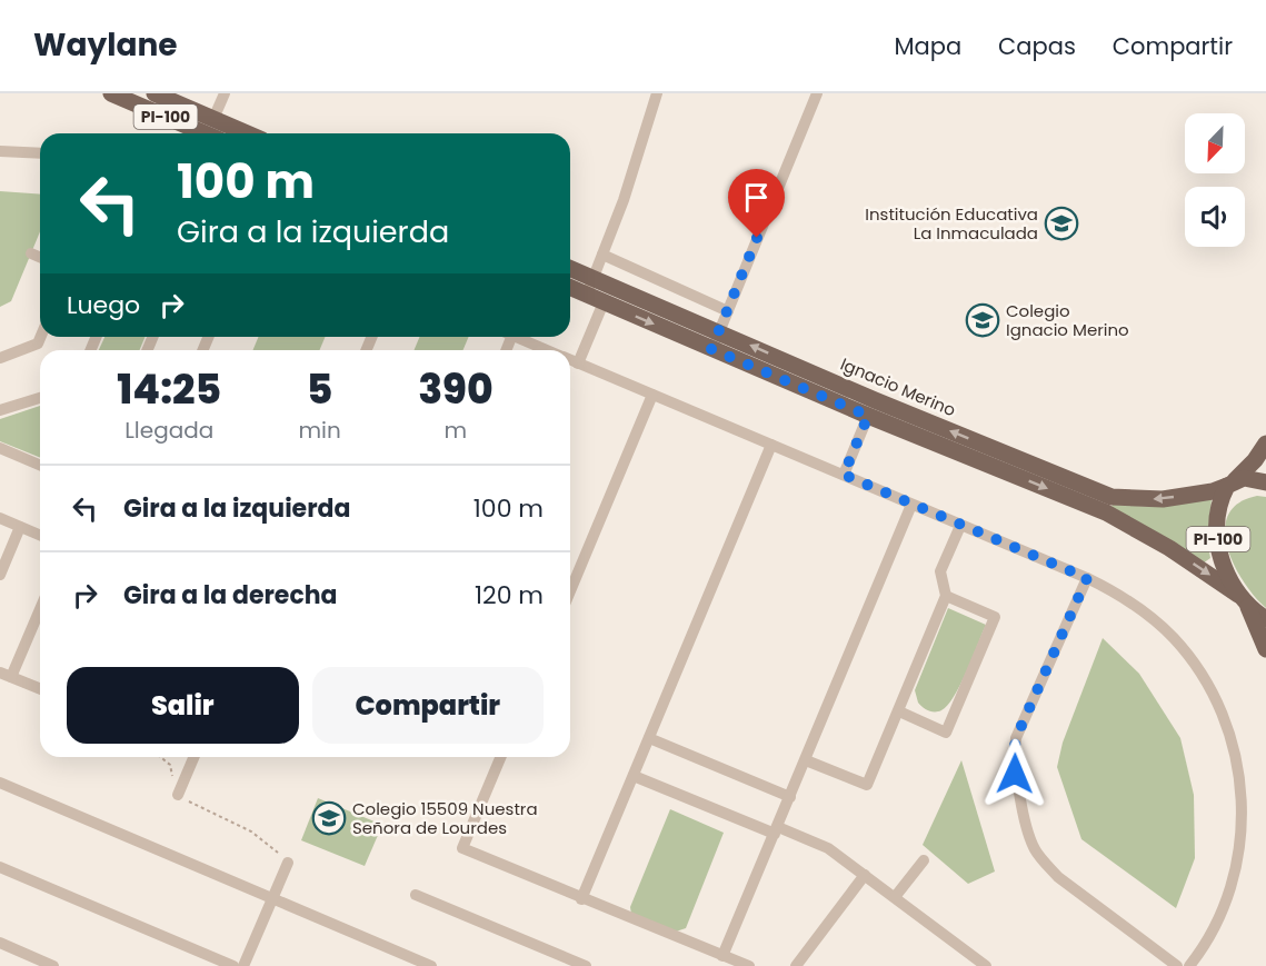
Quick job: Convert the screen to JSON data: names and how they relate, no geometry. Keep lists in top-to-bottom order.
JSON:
{
  "streets": {
    "main road": ["PI-100", "Ignacio Merino"]
  },
  "crossings": [
    ["PI-100", "Ignacio Merino"]
  ],
  "places": {
    "school or university": ["Institución Educativa La Inmaculada", "Colegio Ignacio Merino", "Colegio 15509 Nuestra Señora de Lourdes"]
  },
  "north": "bottom left",
  "page": {
    "header": "Waylane",
    "nav": ["Mapa", "Capas", "Compartir"],
    "turn": ["100 m", "Gira a la izquierda"],
    "then": "Luego",
    "eta": [
      "14:25",
      "Llegada",
      "5",
      "min",
      "390",
      "m"
    ],
    "list": [
      {
        "name": "Gira a la izquierda",
        "value": "100 m"
      },
      {
        "name": "Gira a la derecha",
        "value": "120 m"
      }
    ],
    "buttons": ["Salir", "Compartir"]
  }
}
